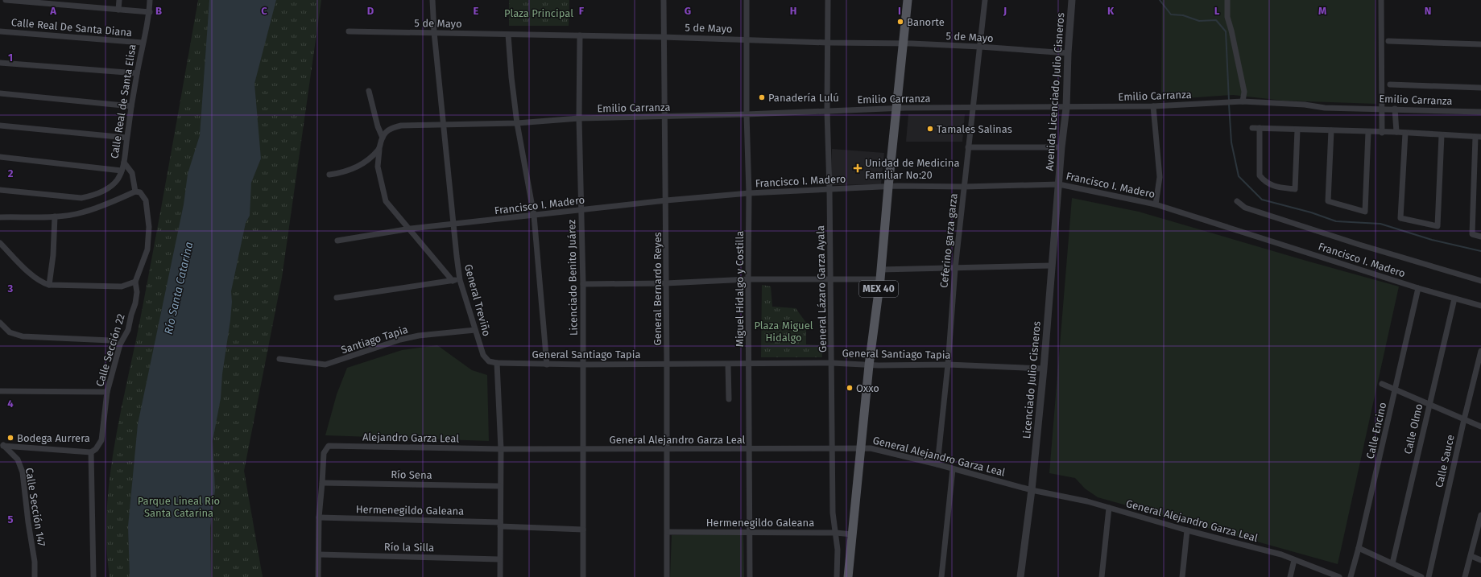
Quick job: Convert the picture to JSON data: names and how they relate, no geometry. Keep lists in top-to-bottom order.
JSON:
{
  "streets": {
    "main road": ["MEX 40"],
    "street": [
      "5 de Mayo",
      "Calle Real De Santa Diana",
      "Avenida Licenciado Julio Cisneros",
      "Emilio Carranza",
      "Calle Real de Santa Elisa",
      "Francisco I. Madero",
      "Ceferino garza garza",
      "Licenciado Benito Juárez",
      "General Bernardo Reyes",
      "Miguel Hidalgo y Costilla",
      "General Lázaro Garza Ayala",
      "General Treviño",
      "Santiago Tapia",
      "Calle Sección 22",
      "General Santiago Tapia",
      "Licenciado Julio Cisneros",
      "Calle Olmo",
      "Calle Encino",
      "Alejandro Garza Leal",
      "General Alejandro Garza Leal",
      "Calle Sauce",
      "Río Sena",
      "Calle Sección 147",
      "Hermenegildo Galeana",
      "Río la Silla"
    ]
  },
  "crossings": [
    ["5 de Mayo", "Avenida Licenciado Julio Cisneros"],
    ["5 de Mayo", "Ceferino garza garza"],
    ["5 de Mayo", "Licenciado Benito Juárez"],
    ["5 de Mayo", "General Bernardo Reyes"],
    ["5 de Mayo", "Miguel Hidalgo y Costilla"],
    ["5 de Mayo", "General Lázaro Garza Ayala"],
    ["5 de Mayo", "MEX 40"],
    ["5 de Mayo", "General Treviño"],
    ["Calle Real De Santa Diana", "Calle Real de Santa Elisa"],
    ["Avenida Licenciado Julio Cisneros", "Emilio Carranza"],
    ["Avenida Licenciado Julio Cisneros", "Francisco I. Madero"],
    ["Avenida Licenciado Julio Cisneros", "Licenciado Julio Cisneros"],
    ["Emilio Carranza", "Francisco I. Madero"],
    ["Emilio Carranza", "Ceferino garza garza"],
    ["Emilio Carranza", "Licenciado Benito Juárez"],
    ["Emilio Carranza", "General Bernardo Reyes"],
    ["Emilio Carranza", "Miguel Hidalgo y Costilla"],
    ["Emilio Carranza", "General Lázaro Garza Ayala"],
    ["Emilio Carranza", "MEX 40"],
    ["Emilio Carranza", "General Treviño"],
    ["Francisco I. Madero", "Ceferino garza garza"],
    ["Francisco I. Madero", "Licenciado Benito Juárez"],
    ["Francisco I. Madero", "General Bernardo Reyes"],
    ["Francisco I. Madero", "Miguel Hidalgo y Costilla"],
    ["Francisco I. Madero", "General Lázaro Garza Ayala"],
    ["Francisco I. Madero", "MEX 40"],
    ["Francisco I. Madero", "General Treviño"],
    ["Francisco I. Madero", "Licenciado Julio Cisneros"],
    ["Francisco I. Madero", "Calle Olmo"],
    ["Francisco I. Madero", "Calle Encino"],
    ["Ceferino garza garza", "General Santiago Tapia"],
    ["Ceferino garza garza", "General Alejandro Garza Leal"],
    ["Licenciado Benito Juárez", "General Santiago Tapia"],
    ["Licenciado Benito Juárez", "General Alejandro Garza Leal"],
    ["Licenciado Benito Juárez", "Hermenegildo Galeana"],
    ["General Bernardo Reyes", "General Santiago Tapia"],
    ["General Bernardo Reyes", "General Alejandro Garza Leal"],
    ["General Bernardo Reyes", "Hermenegildo Galeana"],
    ["Miguel Hidalgo y Costilla", "General Santiago Tapia"],
    ["Miguel Hidalgo y Costilla", "General Alejandro Garza Leal"],
    ["Miguel Hidalgo y Costilla", "Hermenegildo Galeana"],
    ["General Lázaro Garza Ayala", "General Santiago Tapia"],
    ["General Lázaro Garza Ayala", "General Alejandro Garza Leal"],
    ["General Lázaro Garza Ayala", "Hermenegildo Galeana"],
    ["MEX 40", "General Santiago Tapia"],
    ["MEX 40", "General Alejandro Garza Leal"],
    ["MEX 40", "Hermenegildo Galeana"],
    ["General Treviño", "Santiago Tapia"],
    ["General Treviño", "General Santiago Tapia"],
    ["General Santiago Tapia", "Licenciado Julio Cisneros"],
    ["Licenciado Julio Cisneros", "General Alejandro Garza Leal"],
    ["Alejandro Garza Leal", "General Alejandro Garza Leal"],
    ["Alejandro Garza Leal", "Río Sena"]
  ],
  "water": ["Río Santa Catarina"],
  "parks": ["Plaza Principal", "Plaza Miguel Hidalgo", "Parque Lineal Río Santa Catarina"],
  "places": {
    "other": [
      "Banorte",
      "Panadería Lulú",
      "Tamales Salinas",
      "Oxxo",
      "Bodega Aurrera"
    ],
    "health": ["Unidad de Medicina Familiar No:20"]
  },
  "grid": {
    "columns": [
      "A",
      "B",
      "C",
      "D",
      "E",
      "F",
      "G",
      "H",
      "I",
      "J",
      "K",
      "L",
      "M",
      "N"
    ],
    "rows": [
      "1",
      "2",
      "3",
      "4",
      "5"
    ]
  }
}
